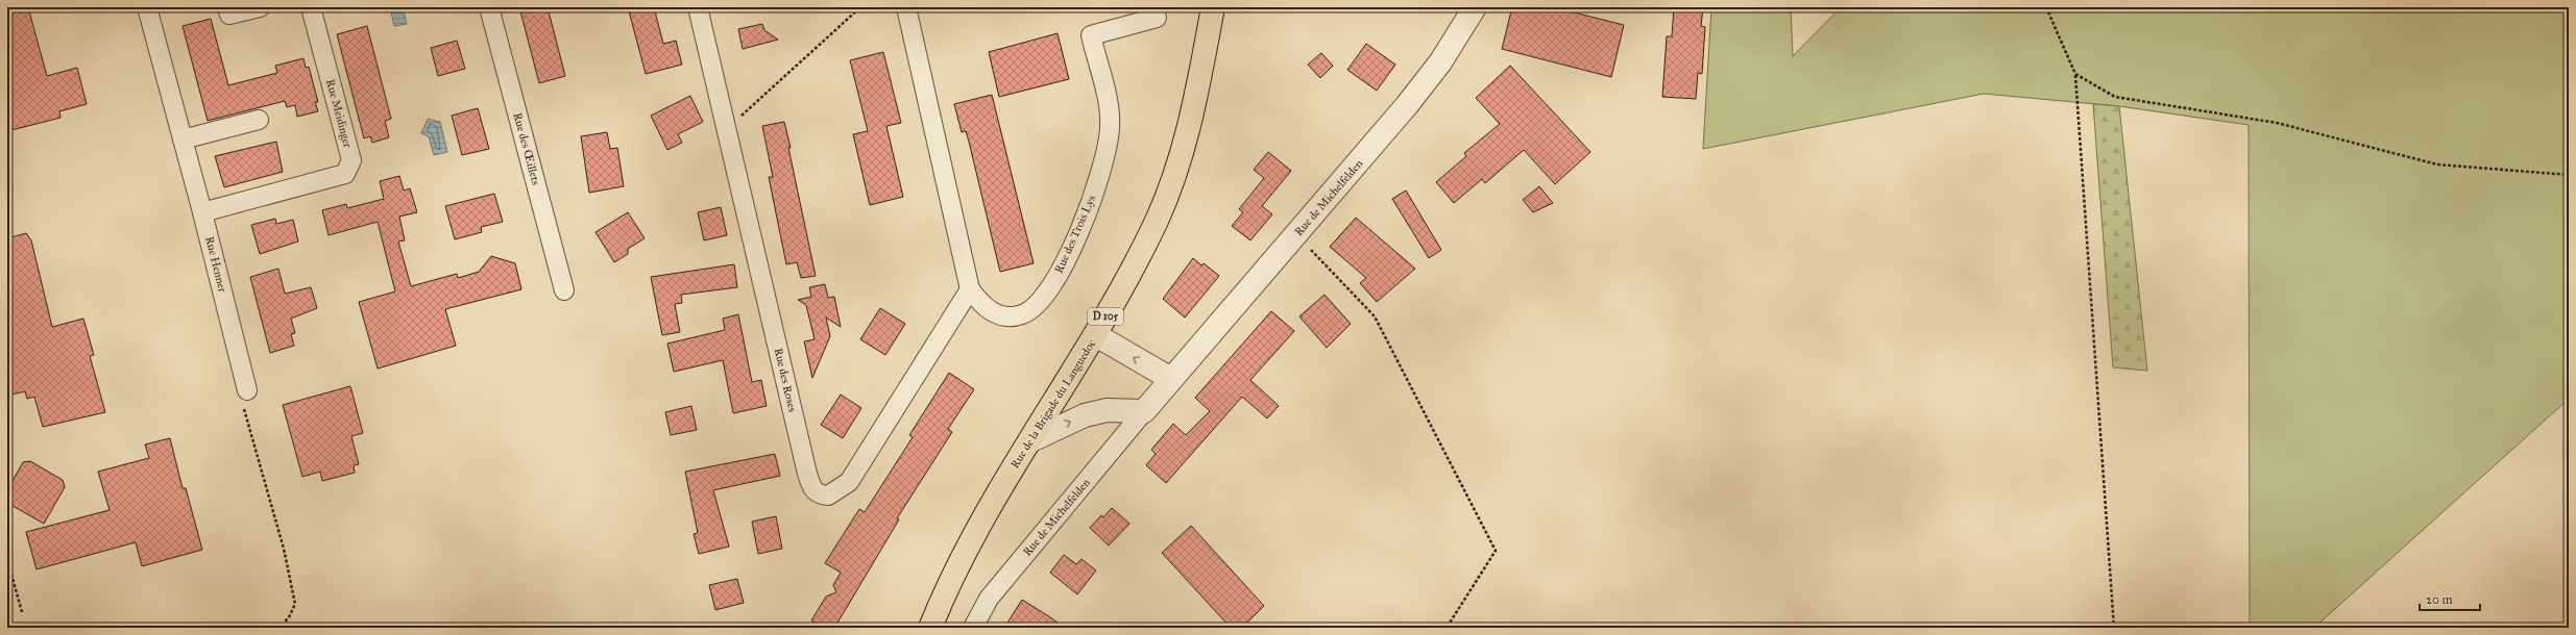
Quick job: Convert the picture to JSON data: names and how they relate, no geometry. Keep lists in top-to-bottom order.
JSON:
{
  "streets": {
    "main road": ["D 105", "Rue de la Brigade du Languedoc"],
    "street": [
      "Rue Meidinger",
      "Rue des Œillets",
      "Rue de Michelfelden",
      "Rue des Trois Lys",
      "Rue Henner",
      "Rue des Roses"
    ]
  },
  "crossings": [
    ["Rue Meidinger", "Rue Henner"],
    ["Rue des Trois Lys", "Rue des Roses"]
  ],
  "scale_bar": "20 m"
}
